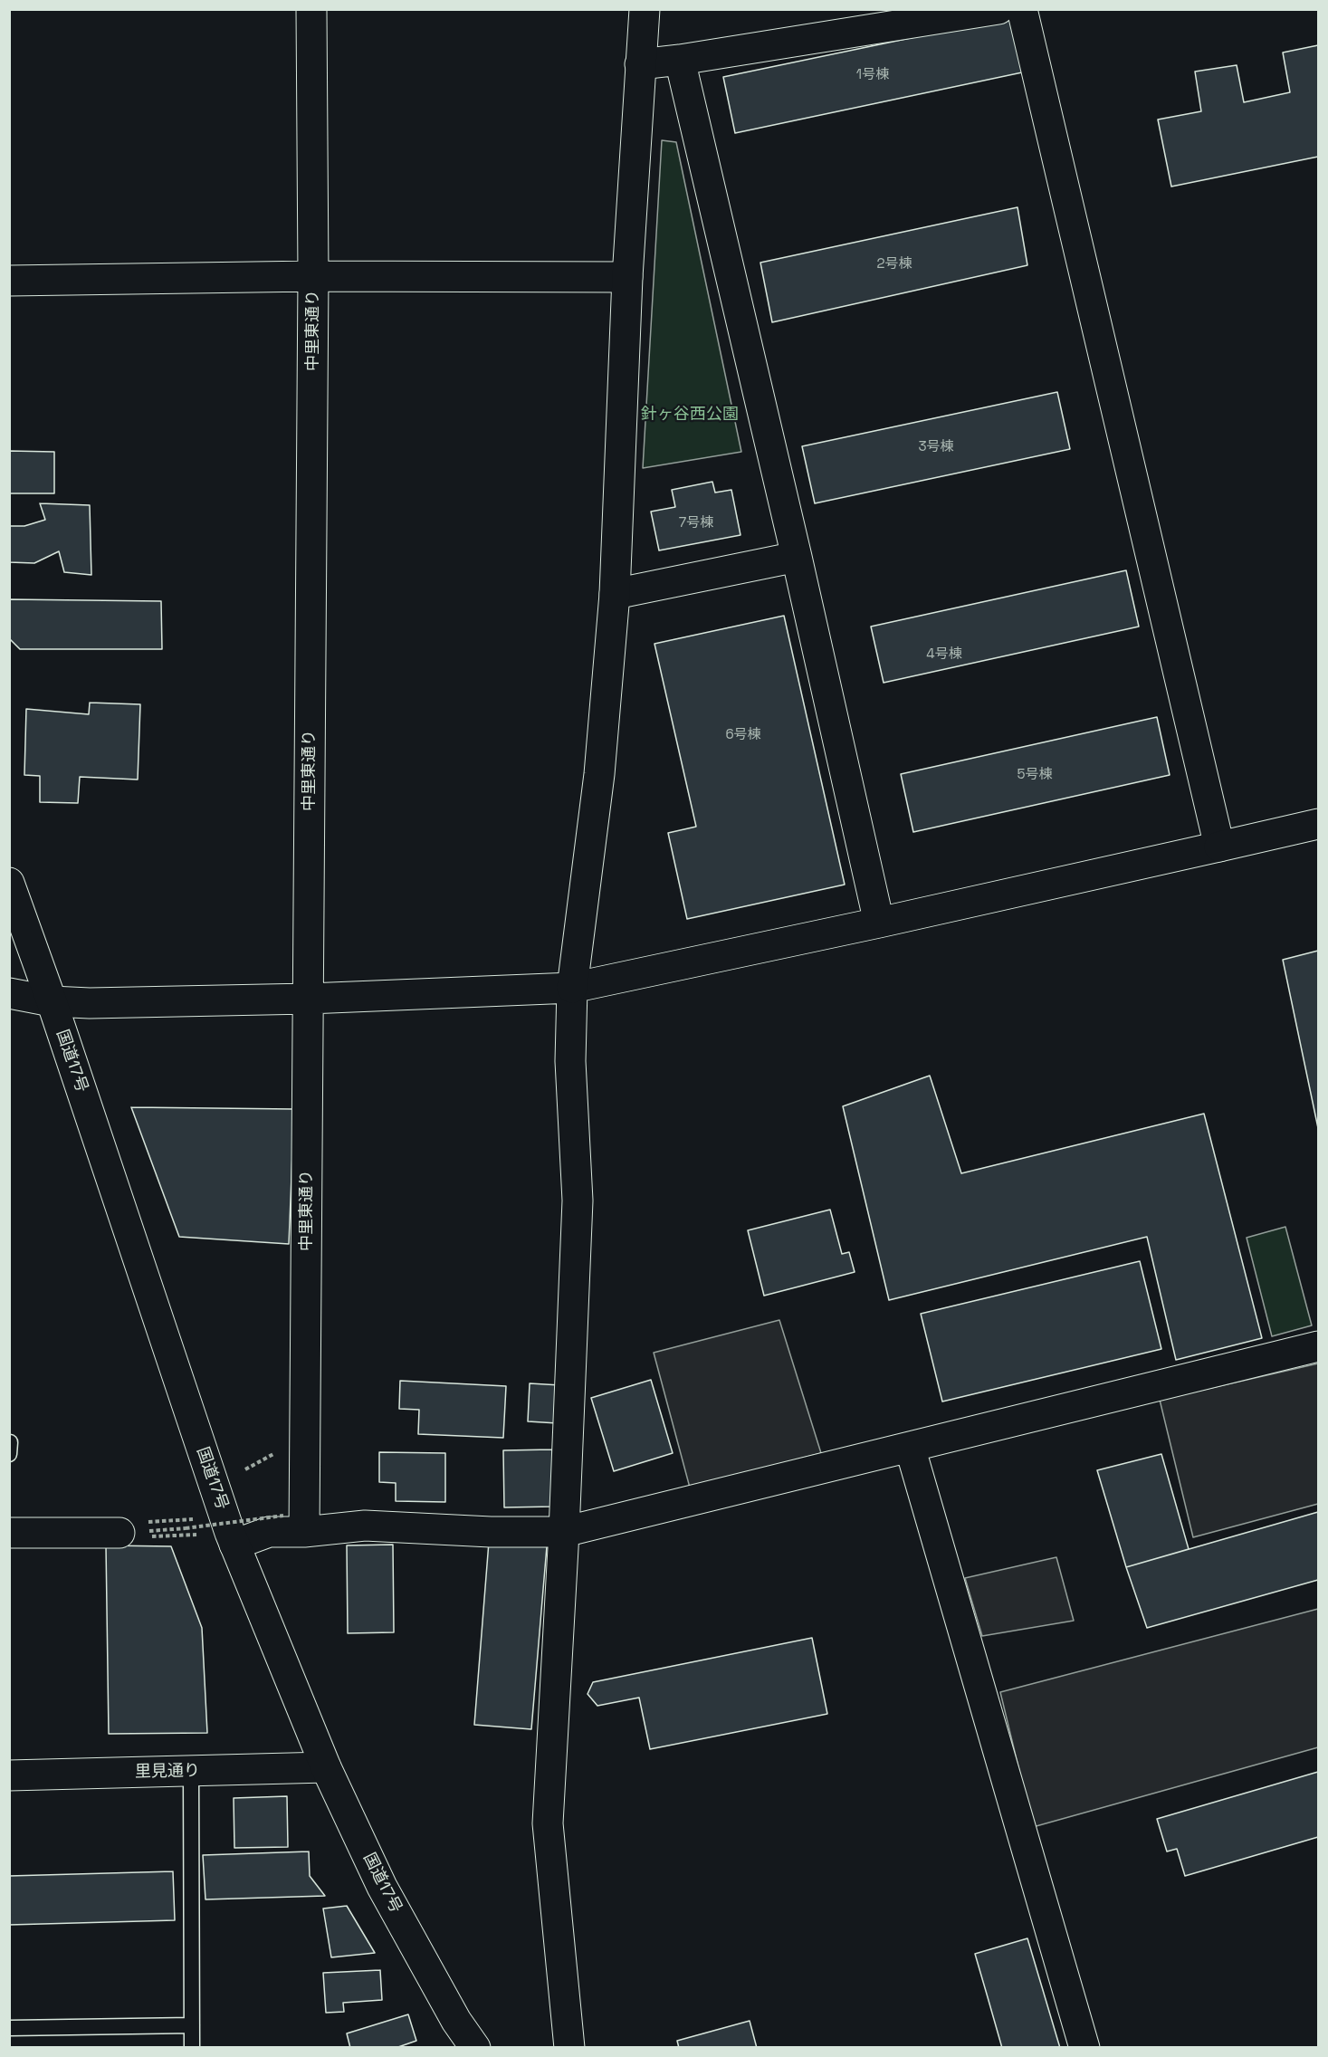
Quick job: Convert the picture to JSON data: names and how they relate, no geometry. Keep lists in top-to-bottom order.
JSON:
{
  "streets": {
    "main road": ["中里東通り", "国道17号", "里見通り"]
  },
  "crossings": [
    ["国道17号", "里見通り"]
  ],
  "parks": ["針ヶ谷西公園"],
  "house_numbers": [
    "1号棟",
    "2号棟",
    "3号棟",
    "7号棟",
    "4号棟",
    "6号棟",
    "5号棟"
  ]
}
